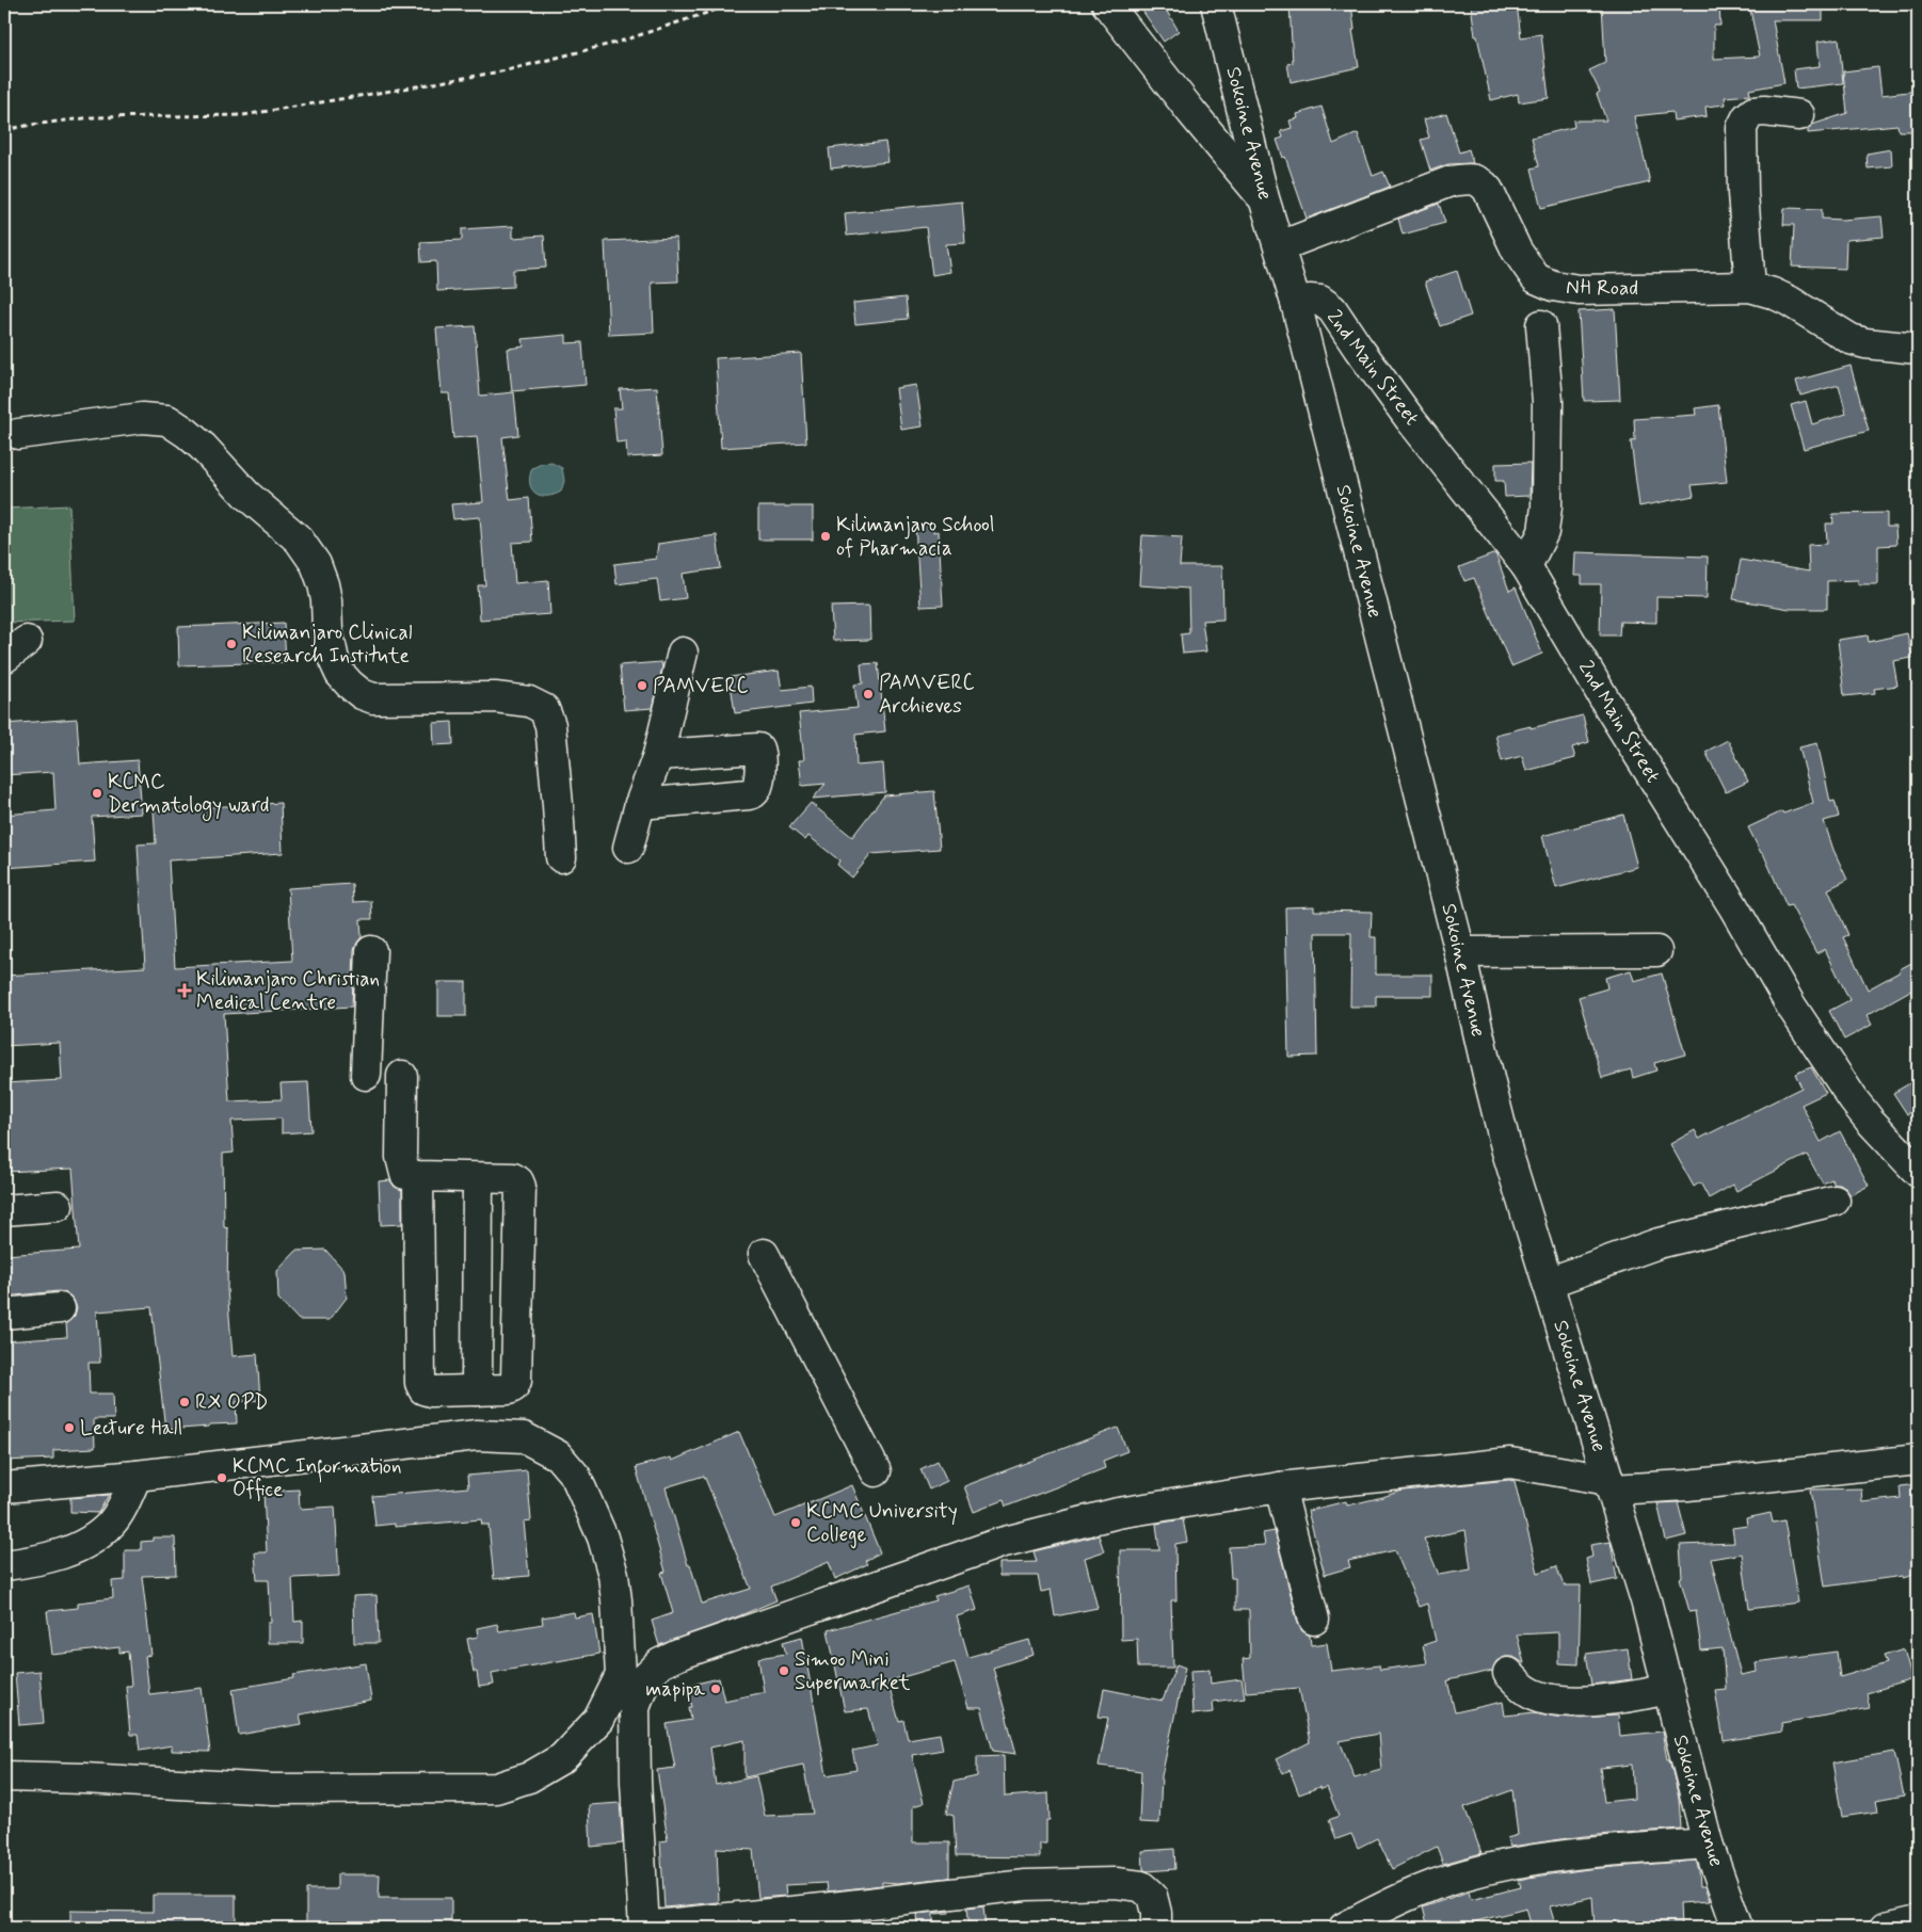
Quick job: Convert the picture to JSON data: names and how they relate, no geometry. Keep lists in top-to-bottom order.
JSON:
{
  "streets": {
    "street": ["Sokoine Avenue", "NH Road", "2nd Main Street"]
  },
  "crossings": [
    ["Sokoine Avenue", "NH Road"],
    ["Sokoine Avenue", "2nd Main Street"]
  ],
  "places": {
    "other": [
      "Kilimanjaro School of Pharmacia",
      "Kilimanjaro Clinical Research Institute",
      "PAMVERC",
      "PAMVERC Archieves",
      "KCMC Dermatology ward",
      "RX OPD",
      "Lecture Hall",
      "KCMC Information Office",
      "KCMC University College",
      "Simoo Mini Supermarket",
      "mapipa"
    ],
    "health": ["Kilimanjaro Christian Medical Centre"]
  }
}
